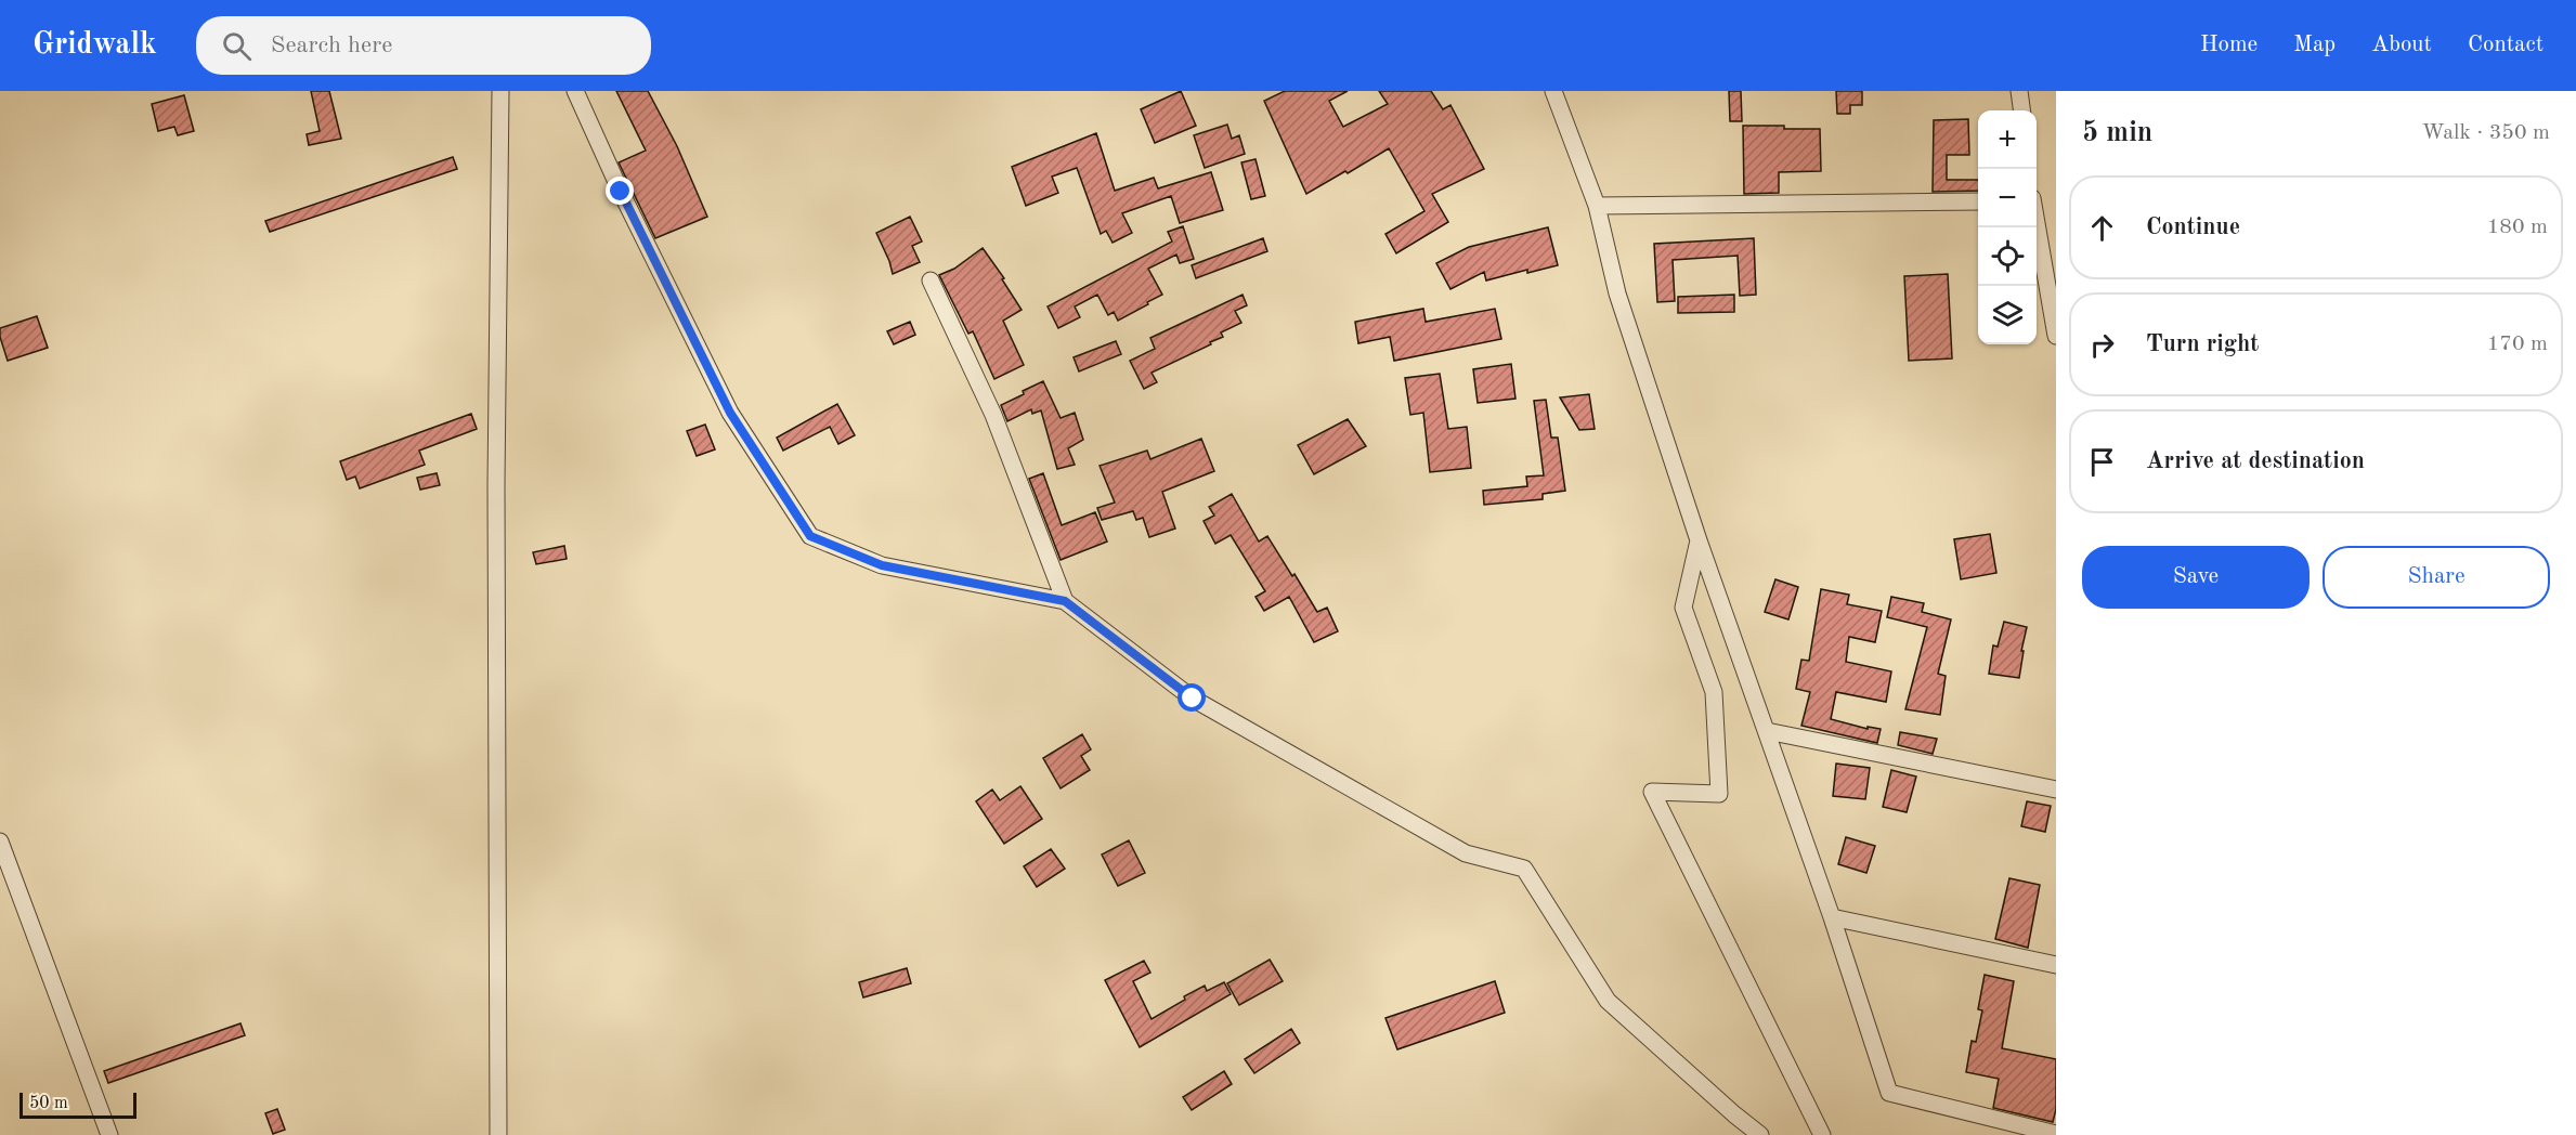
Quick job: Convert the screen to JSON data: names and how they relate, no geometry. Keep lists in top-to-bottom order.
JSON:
{
  "scale_bar": "50 m",
  "page": {
    "header": "Gridwalk",
    "search": "Search here",
    "nav": [
      "Home",
      "Map",
      "About",
      "Contact"
    ],
    "heading": ["5 min", "Walk · 350 m"],
    "map_buttons": ["+", "−"],
    "list": [
      ["Continue", "180 m"],
      ["Turn right", "170 m"],
      "Arrive at destination"
    ],
    "buttons": ["Save", "Share"],
    "scale": "50 m"
  }
}
